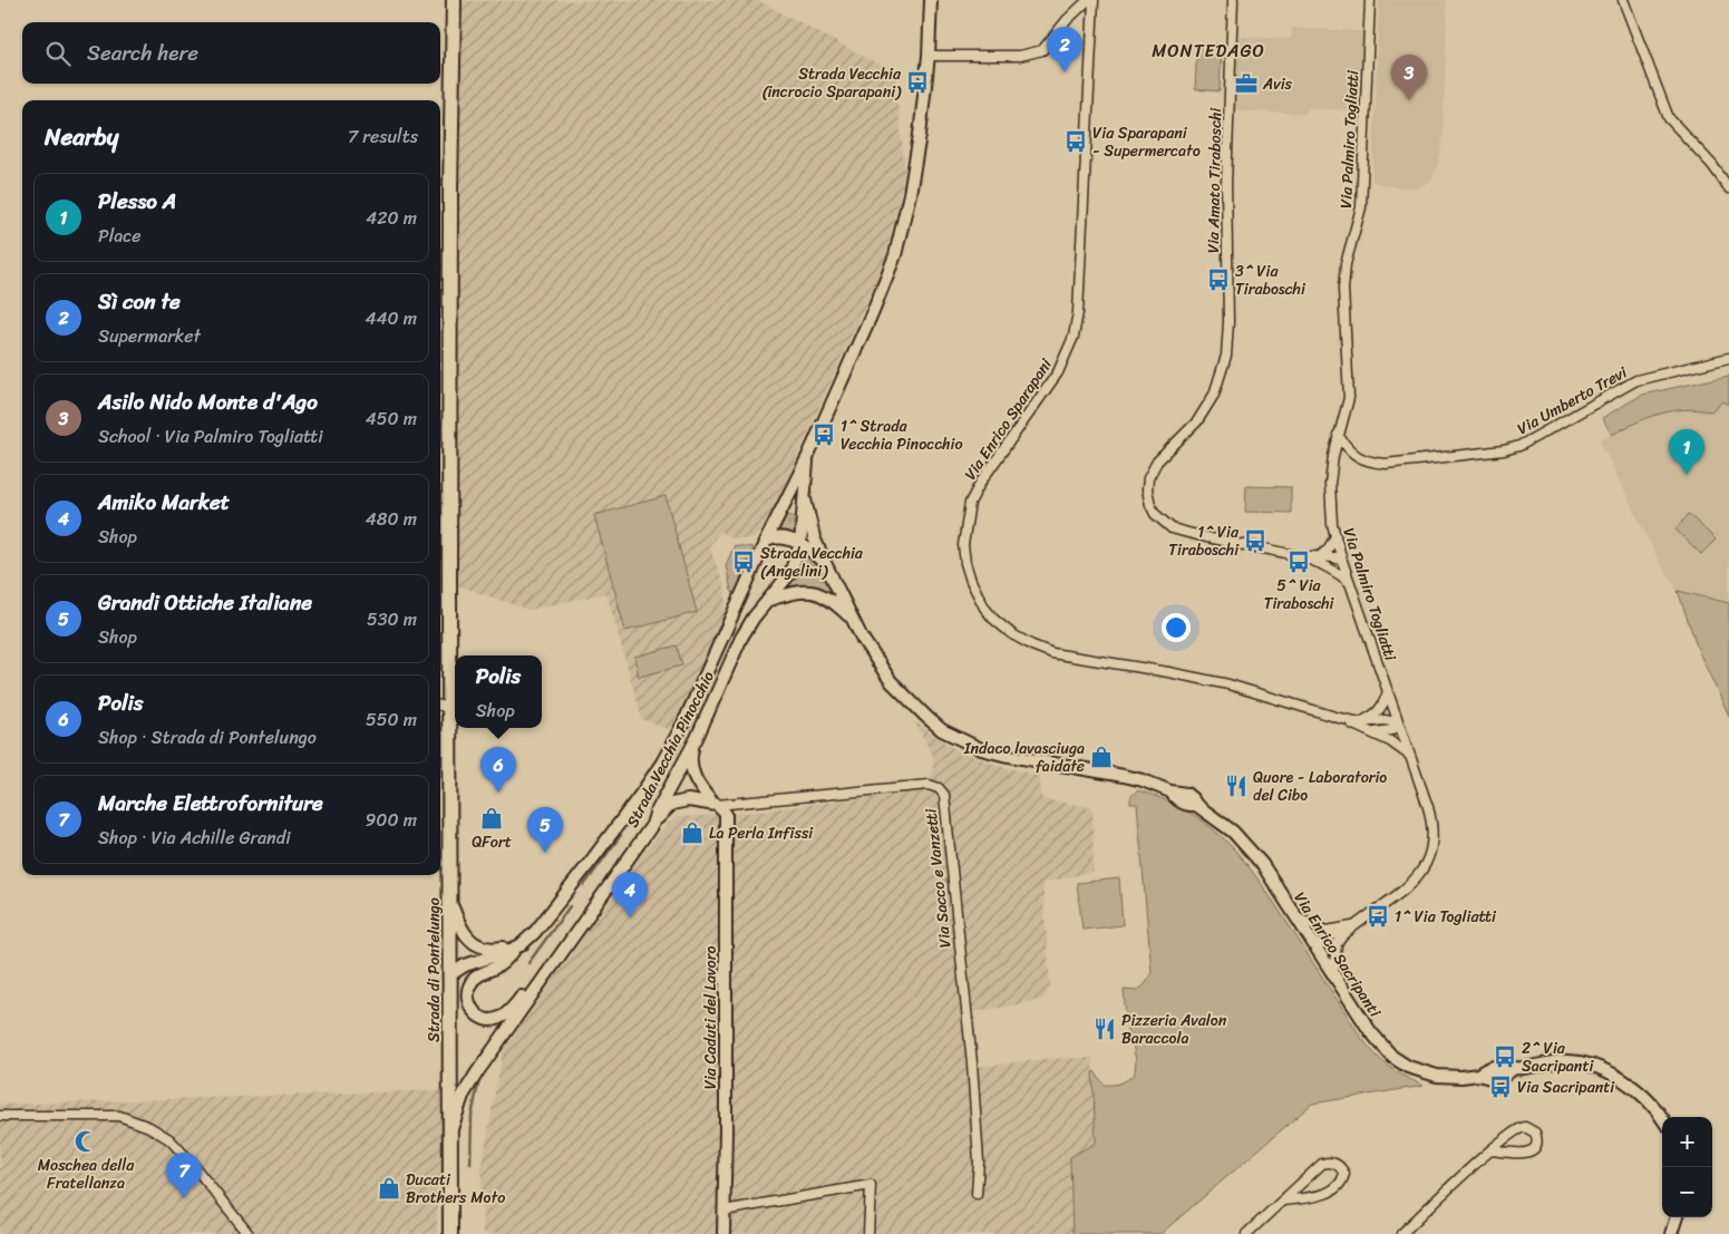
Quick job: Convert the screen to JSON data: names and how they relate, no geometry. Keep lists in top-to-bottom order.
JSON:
{
  "streets": {
    "main road": ["Strada di Pontelungo"],
    "street": [
      "Via Palmiro Togliatti",
      "Via Amato Tiraboschi",
      "Via Umberto Trevi",
      "Via Enrico Sparapani",
      "Strada Vecchia Pinocchio",
      "Via Sacco e Vanzetti",
      "Via Enrico Sacripanti",
      "Via Caduti del Lavoro"
    ]
  },
  "crossings": [
    ["Via Palmiro Togliatti", "Via Amato Tiraboschi"],
    ["Via Palmiro Togliatti", "Via Umberto Trevi"],
    ["Via Palmiro Togliatti", "Via Enrico Sparapani"],
    ["Via Palmiro Togliatti", "Via Enrico Sacripanti"],
    ["Strada Vecchia Pinocchio", "Via Sacco e Vanzetti"],
    ["Strada Vecchia Pinocchio", "Via Enrico Sacripanti"],
    ["Strada Vecchia Pinocchio", "Strada di Pontelungo"],
    ["Via Sacco e Vanzetti", "Via Caduti del Lavoro"]
  ],
  "districts": ["MONTEDAGO"],
  "places": {
    "bus stop": [
      "Strada Vecchia (incrocio Sparapani)",
      "Via Sparapani - Supermercato",
      "3^ Via Tiraboschi",
      "1^ Strada Vecchia Pinocchio",
      "1^ Via Tiraboschi",
      "Strada Vecchia (Angelini)",
      "5^ Via Tiraboschi",
      "1^ Via Togliatti",
      "2^ Via Sacripanti",
      "Via Sacripanti"
    ],
    "office": ["Avis"],
    "shop": [
      "Indaco lavasciuga faidate",
      "QFort",
      "La Perla Infissi",
      "Ducati Brothers Moto"
    ],
    "restaurant": ["Quore - Laboratorio del Cibo", "Pizzeria Avalon Baraccola"],
    "mosque": ["Moschea della Fratellanza"]
  },
  "page": {
    "search": "Search here",
    "pins": [
      "2",
      "3",
      "1",
      "6",
      "5",
      "4",
      "7"
    ],
    "heading": ["Nearby", "7 results"],
    "list": [
      {
        "mark": "1",
        "name": "Plesso A",
        "note": "Place",
        "value": "420 m"
      },
      {
        "mark": "2",
        "name": "Sì con te",
        "note": "Supermarket",
        "value": "440 m"
      },
      {
        "mark": "3",
        "name": "Asilo Nido Monte d'Ago",
        "note": "School · Via Palmiro Togliatti",
        "value": "450 m"
      },
      {
        "mark": "4",
        "name": "Amiko Market",
        "note": "Shop",
        "value": "480 m"
      },
      {
        "mark": "5",
        "name": "Grandi Ottiche Italiane",
        "note": "Shop",
        "value": "530 m"
      },
      {
        "mark": "6",
        "name": "Polis",
        "note": "Shop · Strada di Pontelungo",
        "value": "550 m"
      },
      {
        "mark": "7",
        "name": "Marche Elettroforniture",
        "note": "Shop · Via Achille Grandi",
        "value": "900 m"
      }
    ],
    "popup": ["Polis", "Shop"],
    "map_buttons": ["+", "−"]
  }
}
